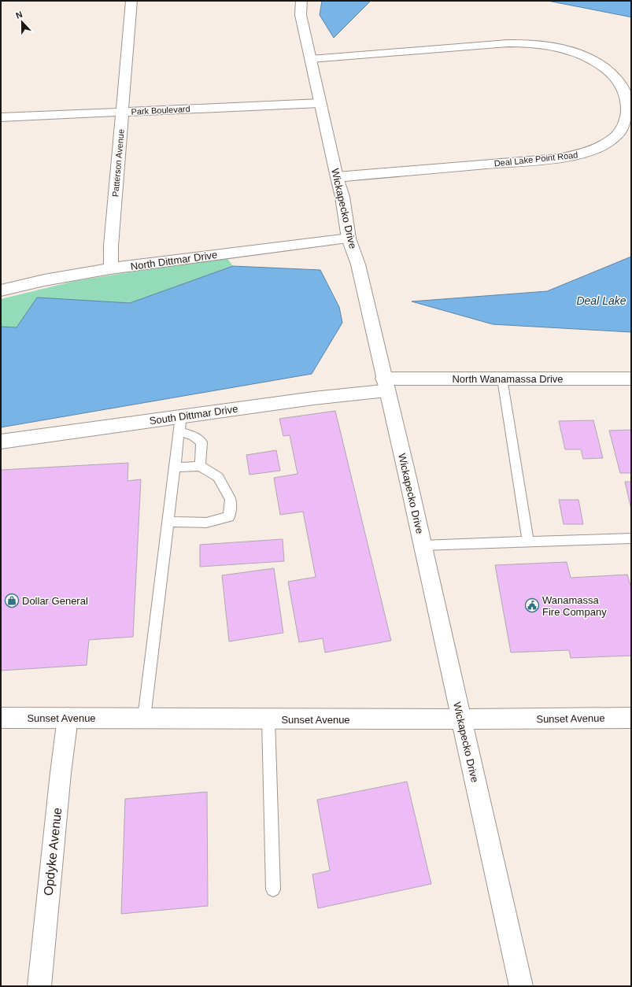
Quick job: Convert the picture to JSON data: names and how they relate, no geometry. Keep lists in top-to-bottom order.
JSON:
{
  "streets": {
    "street": [
      "Park Boulevard",
      "Deal Lake Point Road",
      "Patterson Avenue",
      "Wickapecko Drive",
      "North Dittmar Drive",
      "North Wanamassa Drive",
      "South Dittmar Drive",
      "Sunset Avenue",
      "Opdyke Avenue"
    ]
  },
  "crossings": [
    ["Park Boulevard", "Patterson Avenue"],
    ["Park Boulevard", "Wickapecko Drive"],
    ["Deal Lake Point Road", "Wickapecko Drive"],
    ["Patterson Avenue", "North Dittmar Drive"],
    ["Wickapecko Drive", "North Dittmar Drive"],
    ["Wickapecko Drive", "North Wanamassa Drive"],
    ["Wickapecko Drive", "South Dittmar Drive"],
    ["Wickapecko Drive", "Sunset Avenue"],
    ["North Wanamassa Drive", "South Dittmar Drive"],
    ["Sunset Avenue", "Opdyke Avenue"]
  ],
  "water": ["Deal Lake"],
  "places": {
    "shop": ["Dollar General"],
    "public building": ["Wanamassa Fire Company"]
  },
  "north": "top"
}
